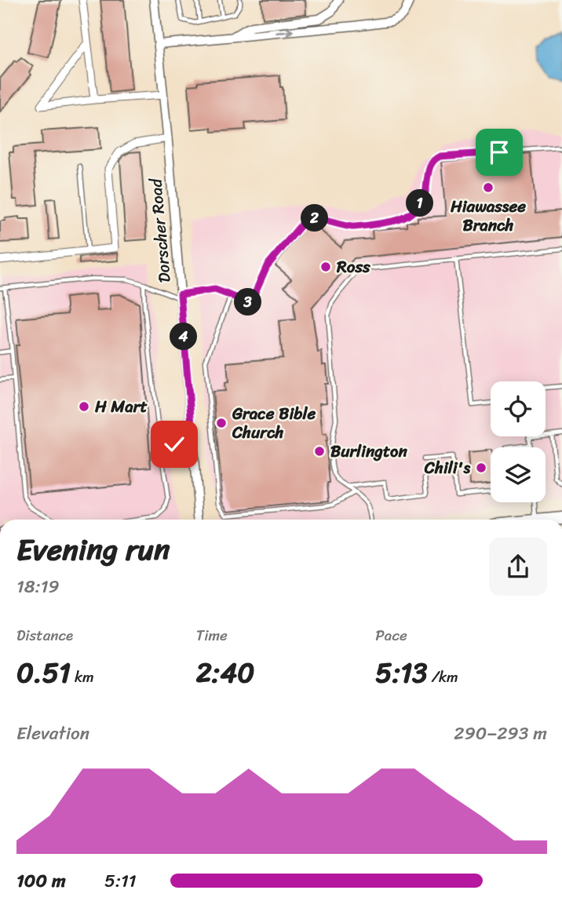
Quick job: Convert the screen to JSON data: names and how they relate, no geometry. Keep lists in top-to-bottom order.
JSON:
{
  "streets": {
    "street": ["Dorscher Road"]
  },
  "places": [
    "Hiawassee Branch",
    "Ross",
    "H Mart",
    "Grace Bible Church",
    "Burlington",
    "Chili's"
  ],
  "page": {
    "pins": [
      "1",
      "2",
      "3",
      "4"
    ],
    "heading": ["Evening run", "18:19"],
    "stats": [
      ["Distance", "0.51 km"],
      ["Time", "2:40"],
      ["Pace", "5:13 /km"]
    ],
    "chart": ["Elevation", "290–293 m"],
    "list": [
      {
        "name": "100 m",
        "note": "5:11"
      }
    ]
  }
}
